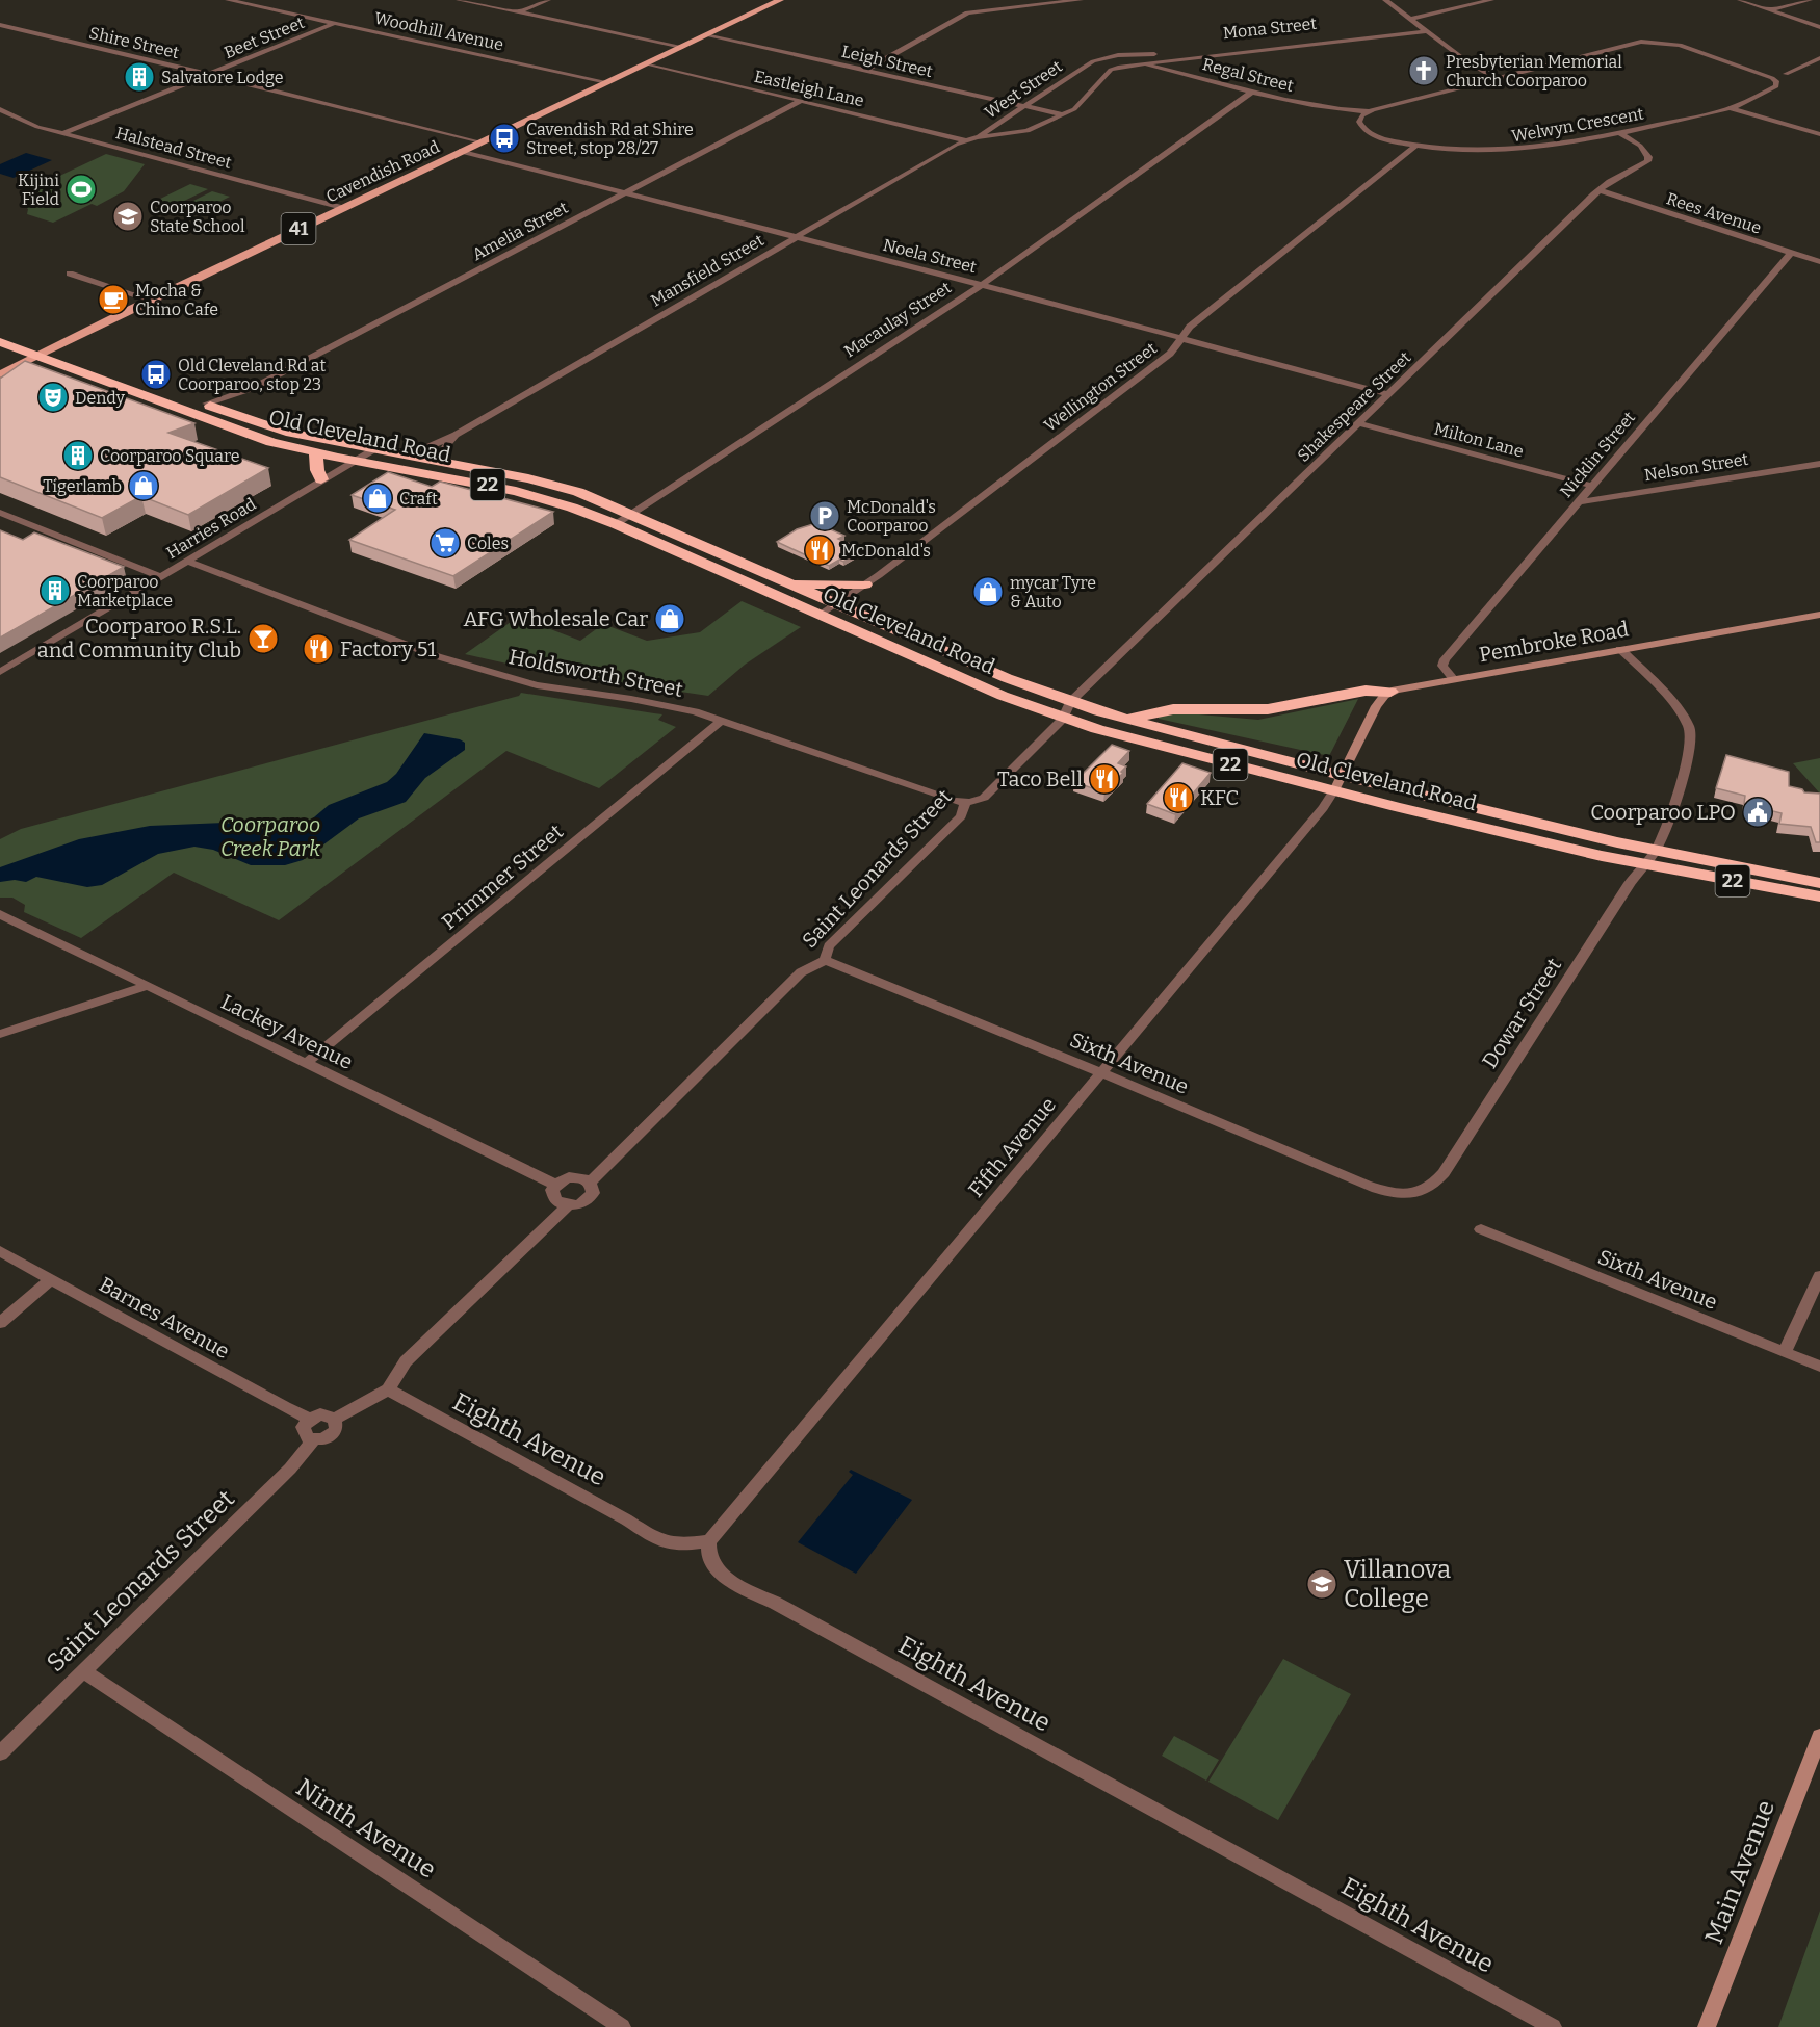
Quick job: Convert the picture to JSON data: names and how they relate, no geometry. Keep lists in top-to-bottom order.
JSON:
{
  "streets": {
    "highway": ["Old Cleveland Road", "22"],
    "main road": ["Cavendish Road", "41"],
    "street": [
      "Mona Street",
      "Woodhill Avenue",
      "Beet Street",
      "Shire Street",
      "Leigh Street",
      "Regal Street",
      "Eastleigh Lane",
      "West Street",
      "Welwyn Crescent",
      "Halstead Street",
      "Rees Avenue",
      "Amelia Street",
      "Noela Street",
      "Mansfield Street",
      "Macaulay Street",
      "Wellington Street",
      "Shakespeare Street",
      "Milton Lane",
      "Nicklin Street",
      "Nelson Street",
      "Harries Road",
      "Pembroke Road",
      "Holdsworth Street",
      "Saint Leonards Street",
      "Primmer Street",
      "Dowar Street",
      "Lackey Avenue",
      "Sixth Avenue",
      "Fifth Avenue",
      "Barnes Avenue",
      "Eighth Avenue",
      "Ninth Avenue",
      "Main Avenue"
    ]
  },
  "crossings": [
    ["Mona Street", "Regal Street"],
    ["Mona Street", "West Street"],
    ["Woodhill Avenue", "Beet Street"],
    ["Woodhill Avenue", "Cavendish Road"],
    ["Beet Street", "Shire Street"],
    ["Beet Street", "Halstead Street"],
    ["Shire Street", "Cavendish Road"],
    ["Leigh Street", "West Street"],
    ["Leigh Street", "Cavendish Road"],
    ["Regal Street", "West Street"],
    ["Regal Street", "Welwyn Crescent"],
    ["Regal Street", "Macaulay Street"],
    ["Eastleigh Lane", "Cavendish Road"],
    ["Eastleigh Lane", "Amelia Street"],
    ["Eastleigh Lane", "Mansfield Street"],
    ["West Street", "Mansfield Street"],
    ["Welwyn Crescent", "Wellington Street"],
    ["Welwyn Crescent", "Shakespeare Street"],
    ["Halstead Street", "Cavendish Road"],
    ["Cavendish Road", "Noela Street"],
    ["Cavendish Road", "Old Cleveland Road"],
    ["Rees Avenue", "Shakespeare Street"],
    ["Rees Avenue", "Nicklin Street"],
    ["Amelia Street", "Noela Street"],
    ["Amelia Street", "Old Cleveland Road"],
    ["Noela Street", "Mansfield Street"],
    ["Noela Street", "Macaulay Street"],
    ["Noela Street", "Wellington Street"],
    ["Noela Street", "Shakespeare Street"],
    ["Mansfield Street", "Old Cleveland Road"],
    ["Macaulay Street", "Old Cleveland Road"],
    ["Wellington Street", "Old Cleveland Road"],
    ["Shakespeare Street", "Old Cleveland Road"],
    ["Shakespeare Street", "Milton Lane"],
    ["Shakespeare Street", "Saint Leonards Street"],
    ["Old Cleveland Road", "Harries Road"],
    ["Old Cleveland Road", "Saint Leonards Street"],
    ["Old Cleveland Road", "Dowar Street"],
    ["Old Cleveland Road", "Fifth Avenue"],
    ["Milton Lane", "Nicklin Street"],
    ["Nicklin Street", "Nelson Street"],
    ["Nicklin Street", "Pembroke Road"],
    ["Harries Road", "Holdsworth Street"],
    ["Pembroke Road", "Dowar Street"],
    ["Holdsworth Street", "Saint Leonards Street"],
    ["Holdsworth Street", "Primmer Street"],
    ["Saint Leonards Street", "Lackey Avenue"],
    ["Saint Leonards Street", "Sixth Avenue"],
    ["Saint Leonards Street", "Barnes Avenue"],
    ["Saint Leonards Street", "Ninth Avenue"],
    ["Primmer Street", "Lackey Avenue"],
    ["Dowar Street", "Sixth Avenue"],
    ["Sixth Avenue", "Fifth Avenue"],
    ["Fifth Avenue", "Eighth Avenue"]
  ],
  "parks": ["Coorparoo Creek Park"],
  "places": {
    "church": ["Presbyterian Memorial Church Coorparoo"],
    "building": ["Salvatore Lodge", "Coorparoo Square", "Coorparoo Marketplace"],
    "bus stop": ["Cavendish Rd at Shire Street, stop 28/27", "Old Cleveland Rd at Coorparoo, stop 23"],
    "sports": ["Kijini Field"],
    "school or university": ["Coorparoo State School", "Villanova College"],
    "cafe": ["Mocha & Chino Cafe"],
    "theatre": ["Dendy"],
    "shop": [
      "Tigerlamb",
      "Craft",
      "mycar Tyre & Auto",
      "AFG Wholesale Car"
    ],
    "parking": ["McDonald's Coorparoo"],
    "supermarket": ["Coles"],
    "restaurant": [
      "McDonald's",
      "Factory 51",
      "Taco Bell",
      "KFC"
    ],
    "bar": ["Coorparoo R.S.L. and Community Club"],
    "public building": ["Coorparoo LPO"]
  }
}
